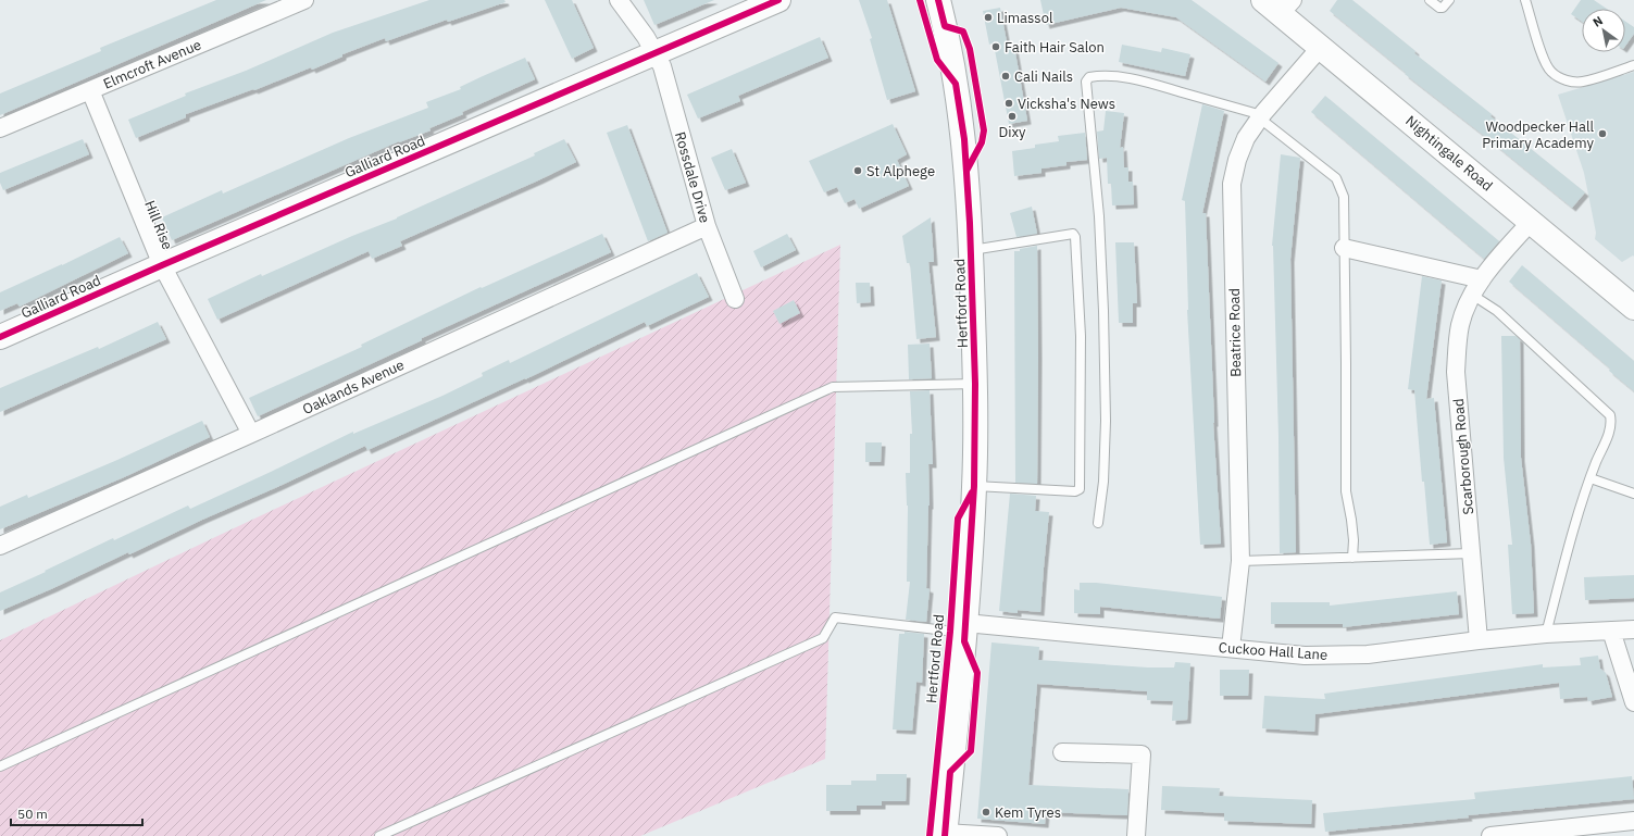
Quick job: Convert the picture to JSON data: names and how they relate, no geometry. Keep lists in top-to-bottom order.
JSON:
{
  "streets": {
    "main road": ["Nightingale Road", "Galliard Road", "Hertford Road"],
    "street": [
      "Elmcroft Avenue",
      "Rossdale Drive",
      "Hill Rise",
      "Beatrice Road",
      "Oaklands Avenue",
      "Scarborough Road",
      "Cuckoo Hall Lane"
    ]
  },
  "crossings": [
    ["Elmcroft Avenue", "Hill Rise"],
    ["Nightingale Road", "Beatrice Road"],
    ["Nightingale Road", "Scarborough Road"],
    ["Galliard Road", "Rossdale Drive"],
    ["Galliard Road", "Hill Rise"],
    ["Rossdale Drive", "Oaklands Avenue"],
    ["Hill Rise", "Oaklands Avenue"],
    ["Hertford Road", "Cuckoo Hall Lane"],
    ["Beatrice Road", "Cuckoo Hall Lane"],
    ["Scarborough Road", "Cuckoo Hall Lane"]
  ],
  "places": [
    "Limassol",
    "Faith Hair Salon",
    "Cali Nails",
    "Vicksha's News",
    "Dixy",
    "Woodpecker Hall Primary Academy",
    "St Alphege",
    "Kem Tyres"
  ],
  "scale_bar": "50 m",
  "north": "top left"
}
